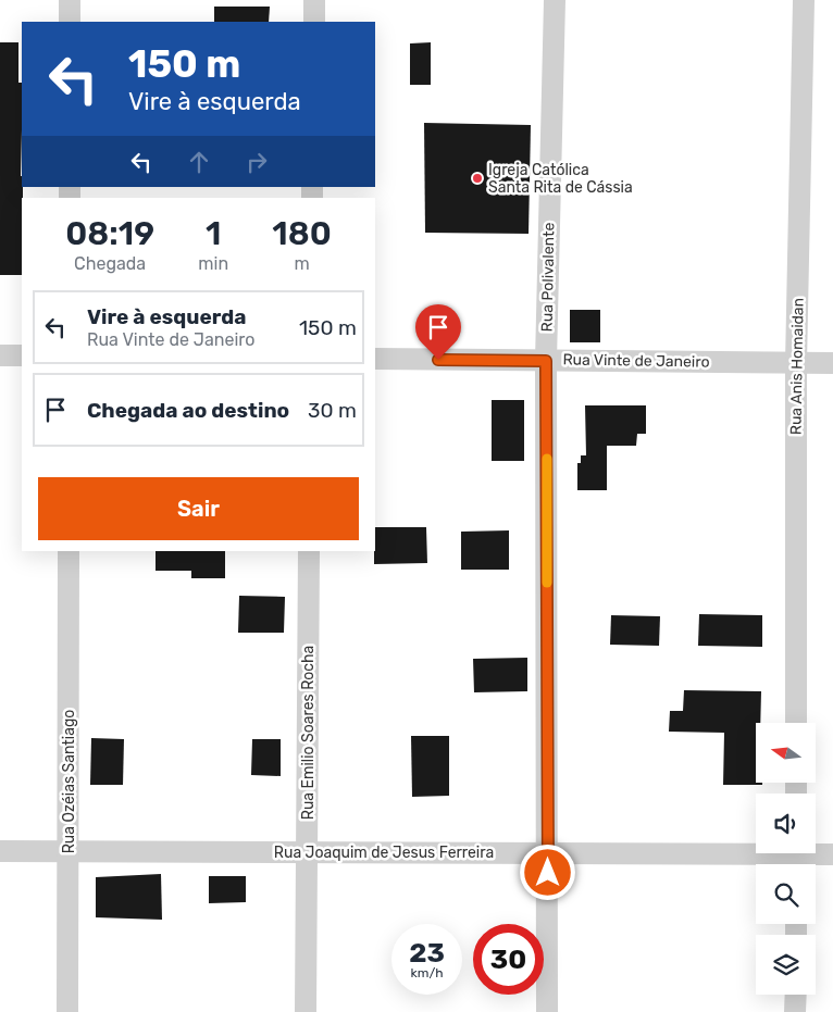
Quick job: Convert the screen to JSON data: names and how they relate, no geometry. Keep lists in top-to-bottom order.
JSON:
{
  "streets": {
    "street": [
      "Rua Polivalente",
      "Rua Vinte de Janeiro",
      "Rua Anis Homaidan",
      "Rua Emilio Soares Rocha",
      "Rua Ozéias Santiago",
      "Rua Joaquim de Jesus Ferreira"
    ]
  },
  "crossings": [
    ["Rua Polivalente", "Rua Vinte de Janeiro"],
    ["Rua Polivalente", "Rua Joaquim de Jesus Ferreira"],
    ["Rua Vinte de Janeiro", "Rua Anis Homaidan"],
    ["Rua Emilio Soares Rocha", "Rua Joaquim de Jesus Ferreira"],
    ["Rua Ozéias Santiago", "Rua Joaquim de Jesus Ferreira"]
  ],
  "places": ["Igreja Católica Santa Rita de Cássia"],
  "north": "left",
  "page": {
    "turn": ["150 m", "Vire à esquerda"],
    "eta": [
      "08:19",
      "Chegada",
      "1",
      "min",
      "180",
      "m"
    ],
    "list": [
      {
        "name": "Vire à esquerda",
        "note": "Rua Vinte de Janeiro",
        "value": "150 m"
      },
      {
        "name": "Chegada ao destino",
        "value": "30 m"
      }
    ],
    "buttons": "Sair",
    "speed": "23 km/h",
    "limit": "30"
  }
}
